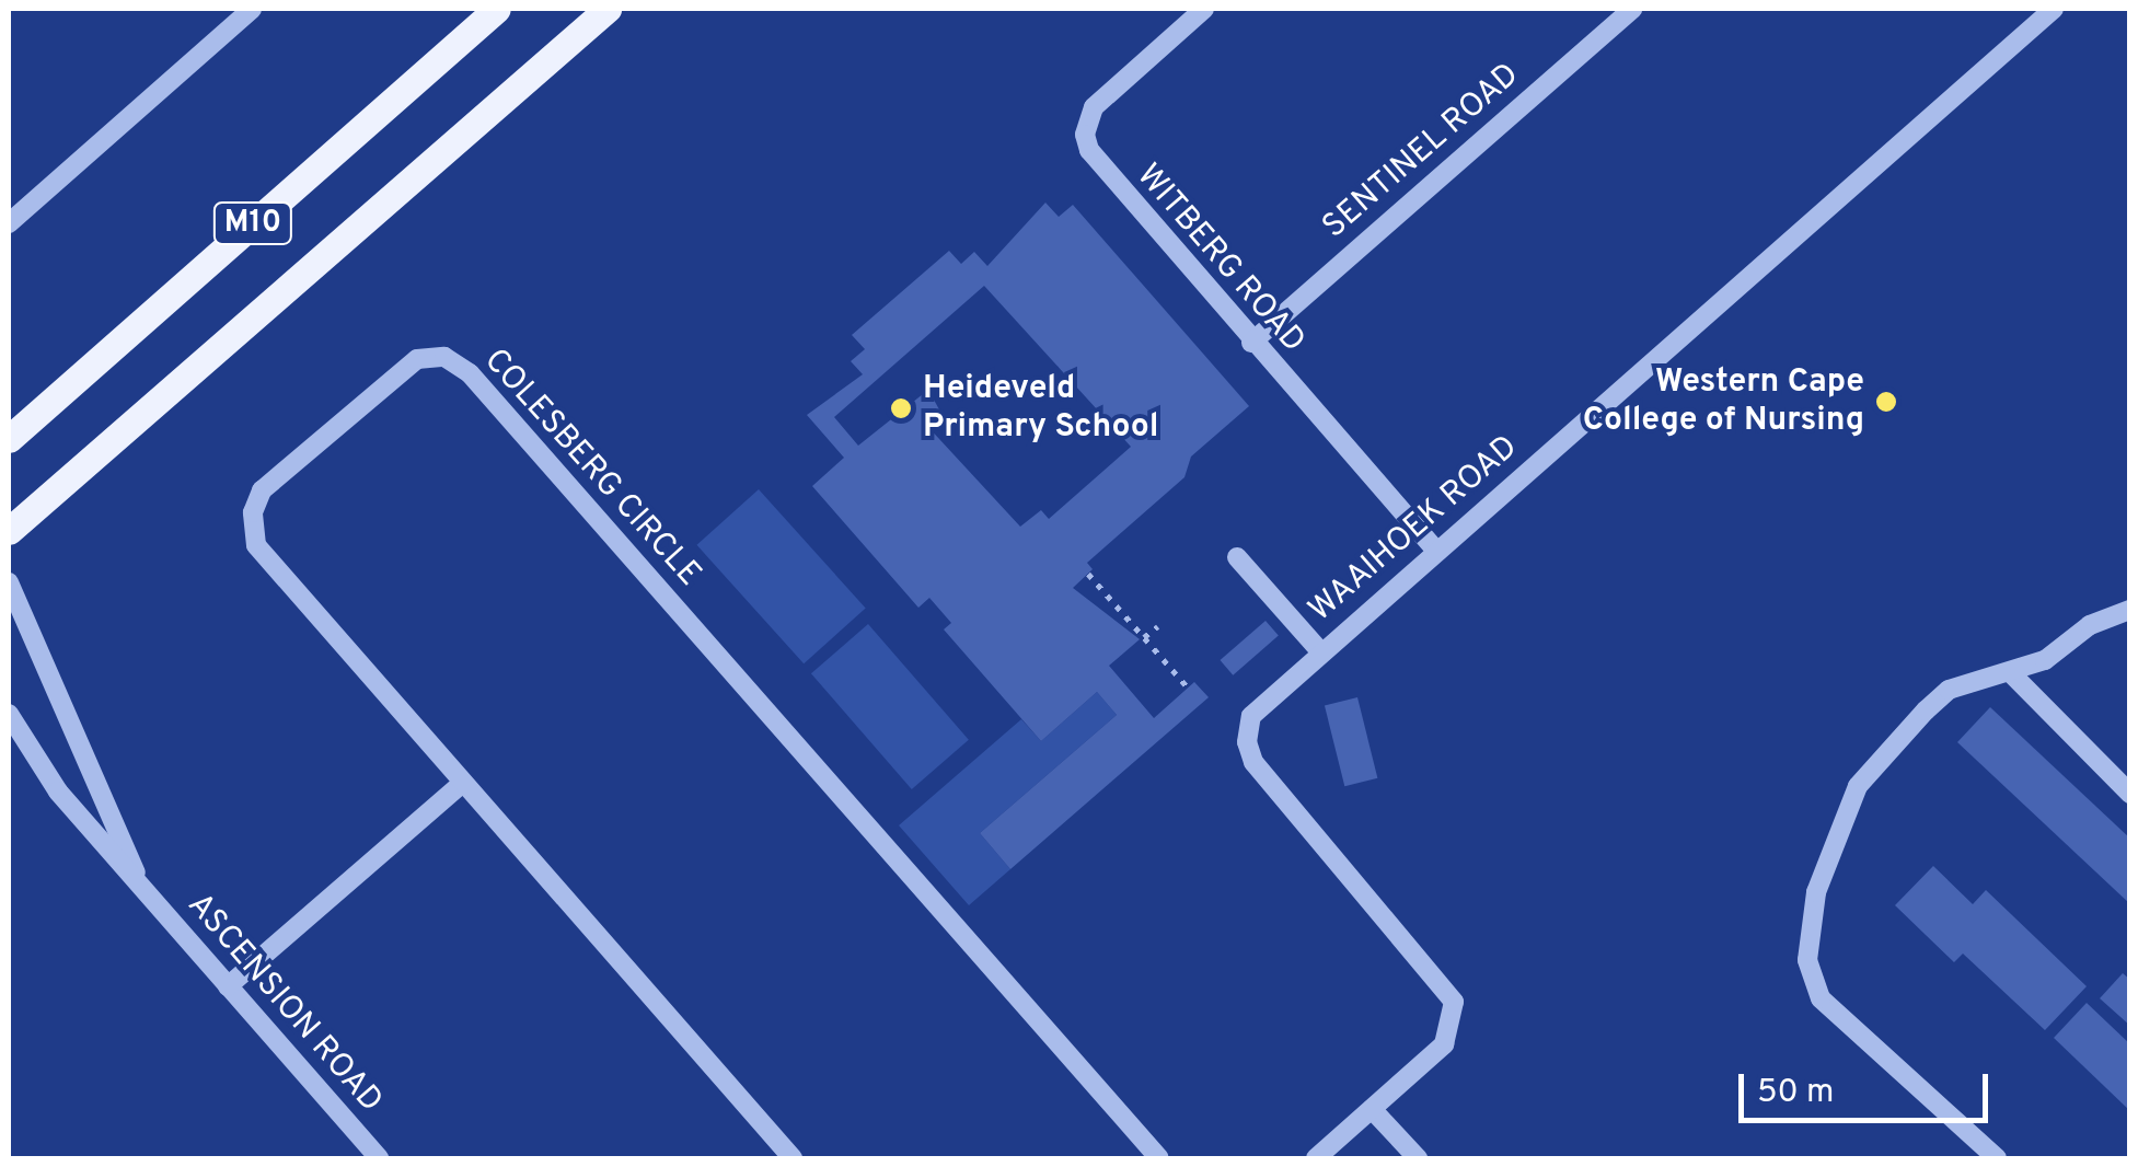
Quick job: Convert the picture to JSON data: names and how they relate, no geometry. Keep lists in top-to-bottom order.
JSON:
{
  "streets": {
    "main road": ["M10"],
    "street": [
      "SENTINEL ROAD",
      "WITBERG ROAD",
      "COLESBERG CIRCLE",
      "WAAIHOEK ROAD",
      "ASCENSION ROAD"
    ]
  },
  "crossings": [
    ["SENTINEL ROAD", "WITBERG ROAD"],
    ["WITBERG ROAD", "WAAIHOEK ROAD"]
  ],
  "places": ["Western Cape College of Nursing", "Heideveld Primary School"],
  "scale_bar": "50 m"
}
